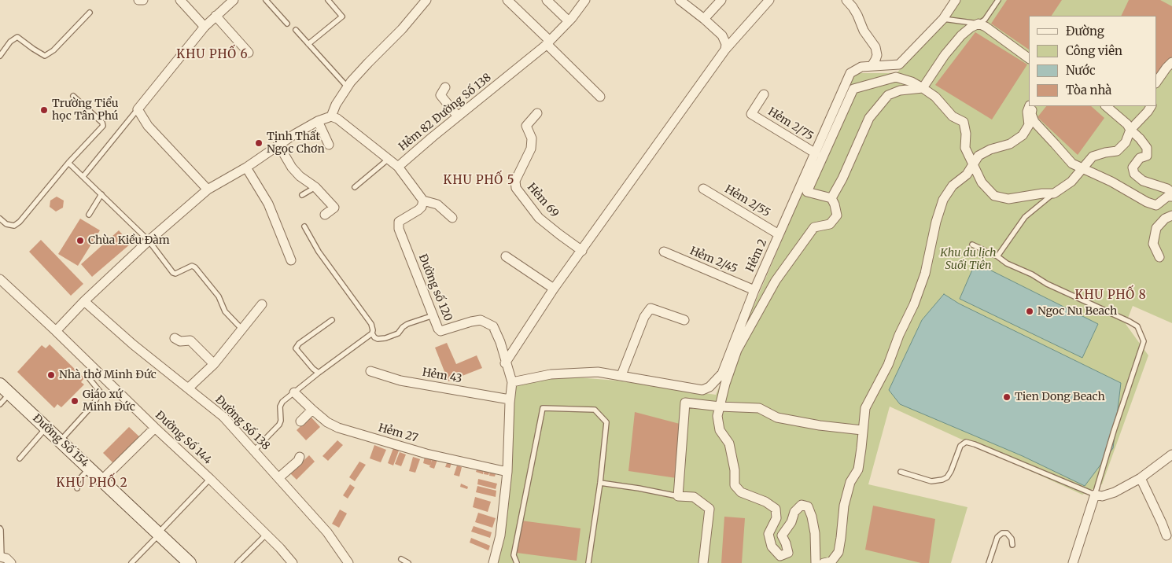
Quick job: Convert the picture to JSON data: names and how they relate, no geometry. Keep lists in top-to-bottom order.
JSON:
{
  "streets": {
    "street": [
      "Hẻm 82 Đường Số 138",
      "Hẻm 2/75",
      "Hẻm 69",
      "Hẻm 2/55",
      "Hẻm 2",
      "Hẻm 2/45",
      "Đường số 120",
      "Hẻm 43",
      "Đường Số 138",
      "Hẻm 27",
      "Đường Số 144",
      "Đường Số 154"
    ]
  },
  "crossings": [
    ["Hẻm 2/75", "Hẻm 2"],
    ["Hẻm 2/55", "Hẻm 2"],
    ["Hẻm 2", "Hẻm 2/45"],
    ["Hẻm 2", "Đường số 120"],
    ["Đường số 120", "Hẻm 43"],
    ["Đường số 120", "Hẻm 27"]
  ],
  "districts": [
    "KHU PHỐ 6",
    "KHU PHỐ 5",
    "KHU PHỐ 8",
    "KHU PHỐ 2"
  ],
  "parks": ["Khu du lịch Suối Tiên"],
  "places": [
    "Trường Tiểu học Tân Phú",
    "Tịnh Thất Ngọc Chơn",
    "Chùa Kiều Đàm",
    "Ngoc Nu Beach",
    "Nhà thờ Minh Đức",
    "Tien Dong Beach",
    "Giáo xứ Minh Đức"
  ],
  "legend": [
    "Đường",
    "Công viên",
    "Nước",
    "Tòa nhà"
  ]
}
